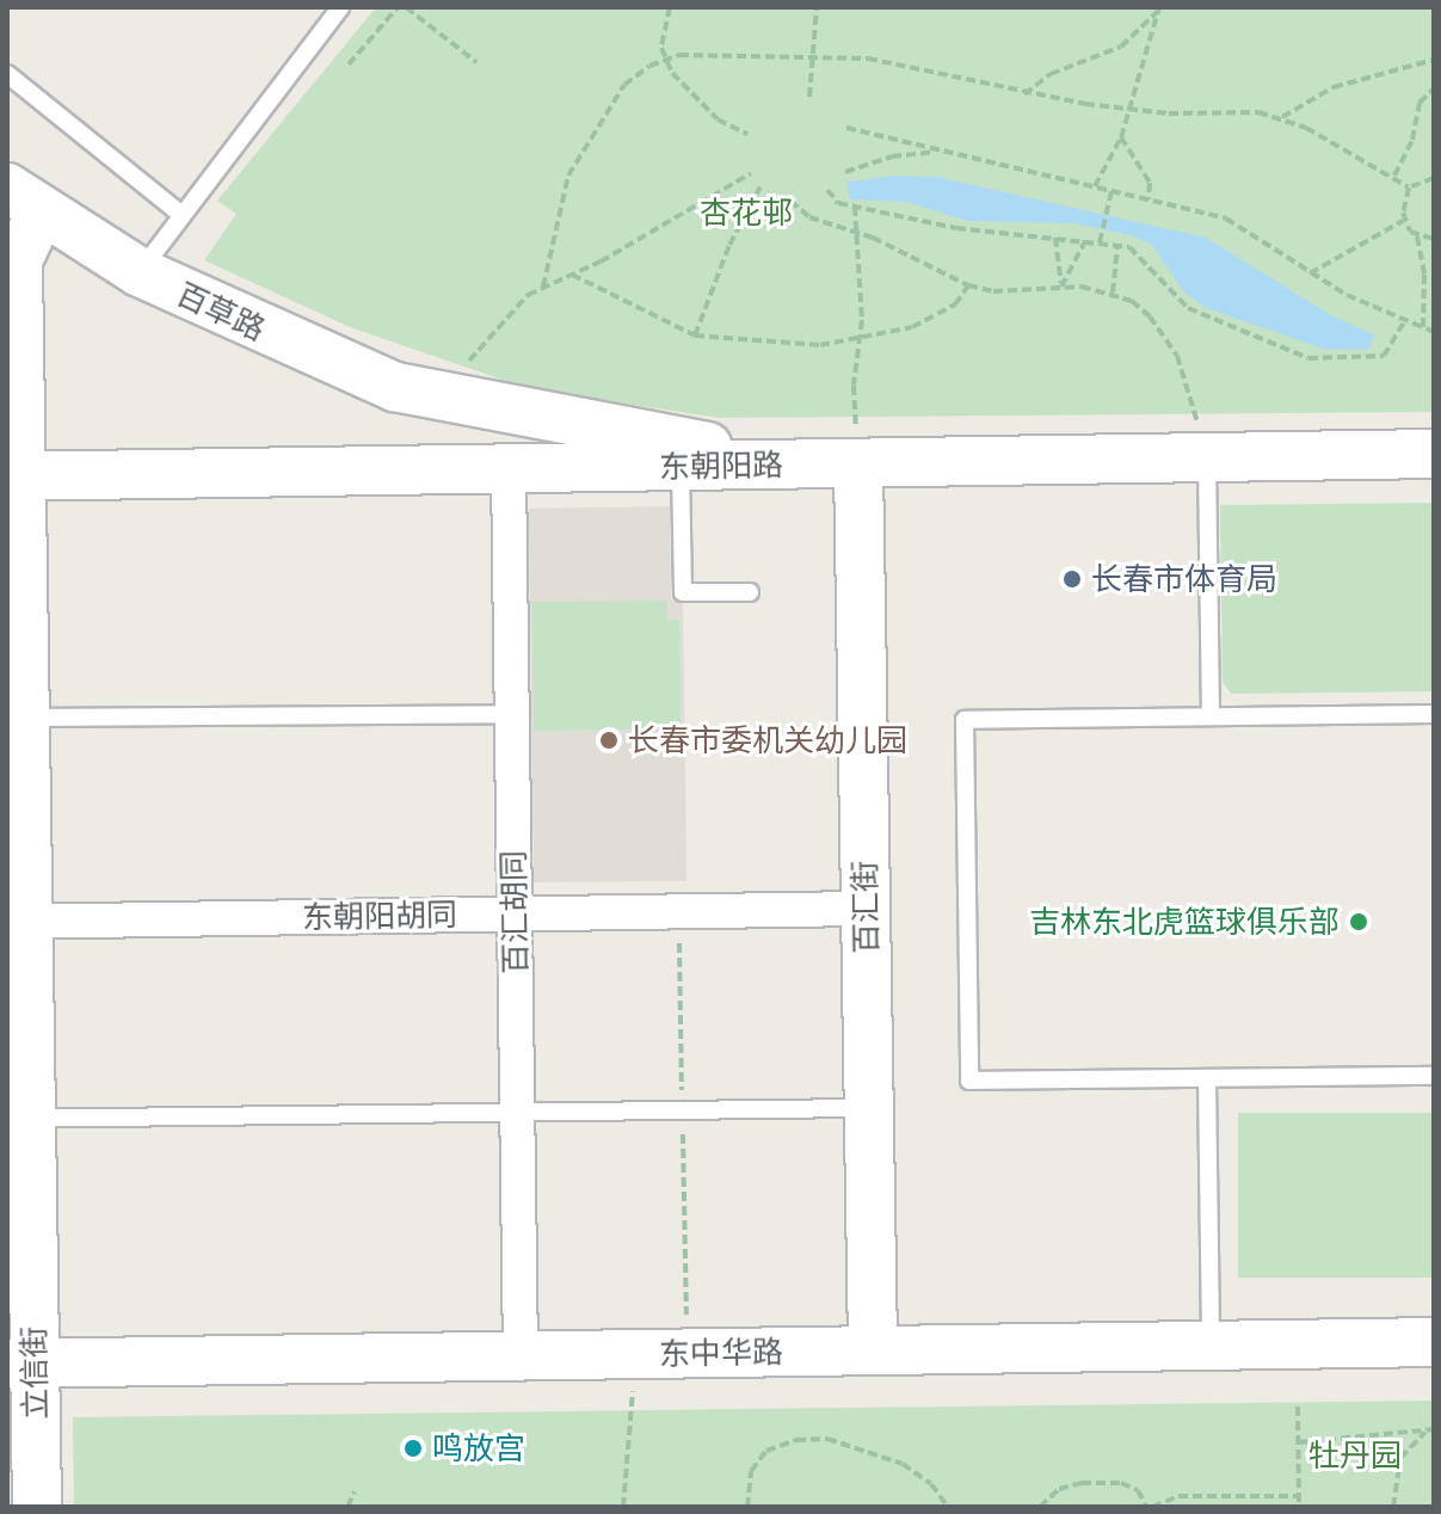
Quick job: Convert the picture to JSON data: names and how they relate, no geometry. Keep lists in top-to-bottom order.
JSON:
{
  "streets": {
    "street": [
      "百草路",
      "东朝阳路",
      "百汇街",
      "百汇胡同",
      "东朝阳胡同",
      "东中华路",
      "立信街"
    ]
  },
  "crossings": [
    ["百草路", "东朝阳路"],
    ["百草路", "立信街"],
    ["东朝阳路", "百汇街"],
    ["东朝阳路", "百汇胡同"],
    ["东朝阳路", "立信街"],
    ["百汇街", "东朝阳胡同"],
    ["百汇街", "东中华路"],
    ["百汇胡同", "东朝阳胡同"],
    ["百汇胡同", "东中华路"],
    ["东朝阳胡同", "立信街"],
    ["东中华路", "立信街"]
  ],
  "parks": ["杏花邨", "牡丹园"],
  "places": [
    "长春市体育局",
    "长春市委机关幼儿园",
    "吉林东北虎篮球俱乐部",
    "鸣放宫"
  ]
}
